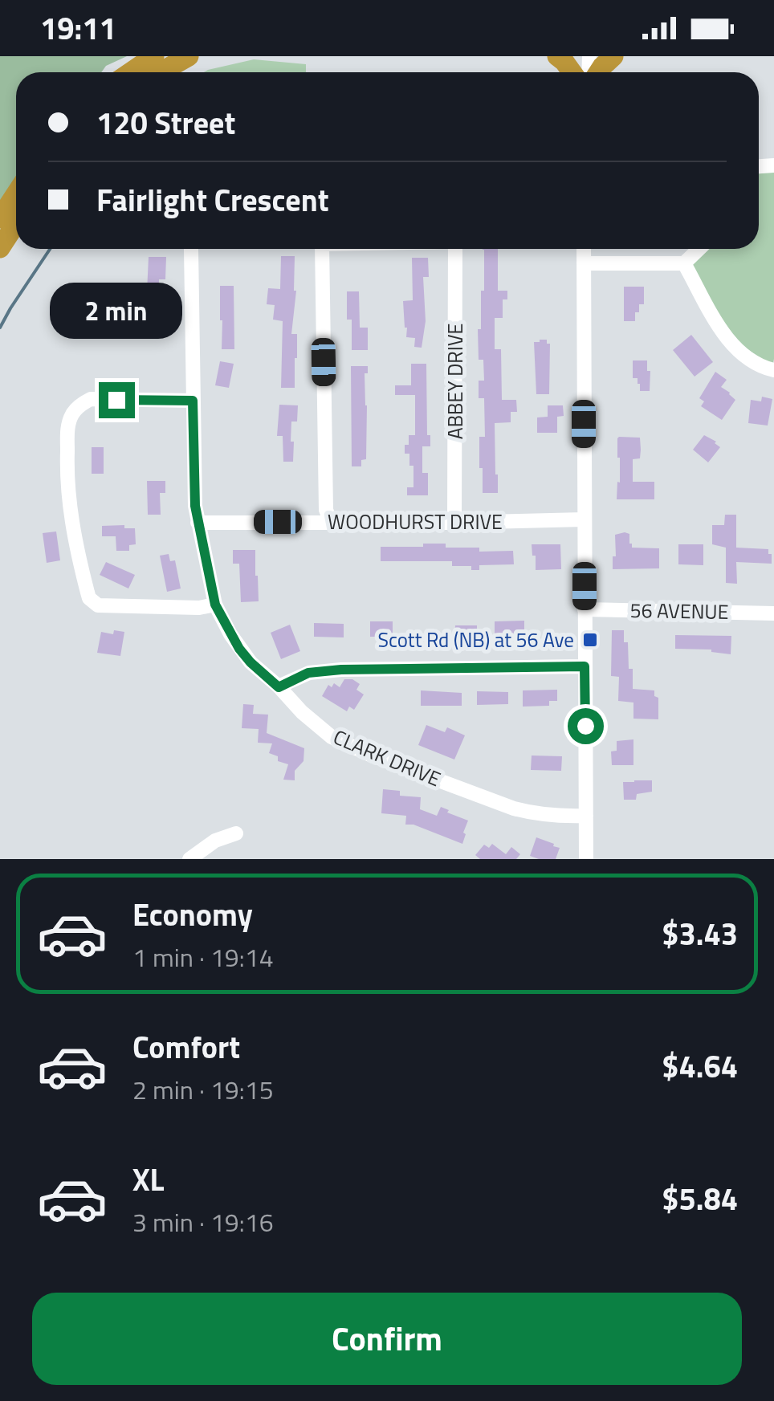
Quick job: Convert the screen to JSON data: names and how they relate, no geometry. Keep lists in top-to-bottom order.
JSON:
{
  "streets": {
    "street": [
      "ABBEY DRIVE",
      "WOODHURST DRIVE",
      "56 AVENUE",
      "CLARK DRIVE"
    ]
  },
  "crossings": [
    ["ABBEY DRIVE", "WOODHURST DRIVE"],
    ["WOODHURST DRIVE", "CLARK DRIVE"]
  ],
  "places": {
    "transit": ["Scott Rd (NB) at 56 Ave"]
  },
  "page": {
    "status": "19:11",
    "banner": ["120 Street", "Fairlight Crescent"],
    "bubble": "2 min",
    "list": [
      {
        "name": "Economy",
        "note": "1 min · 19:14",
        "value": "$3.43"
      },
      {
        "name": "Comfort",
        "note": "2 min · 19:15",
        "value": "$4.64"
      },
      {
        "name": "XL",
        "note": "3 min · 19:16",
        "value": "$5.84"
      }
    ],
    "buttons": "Confirm"
  }
}
